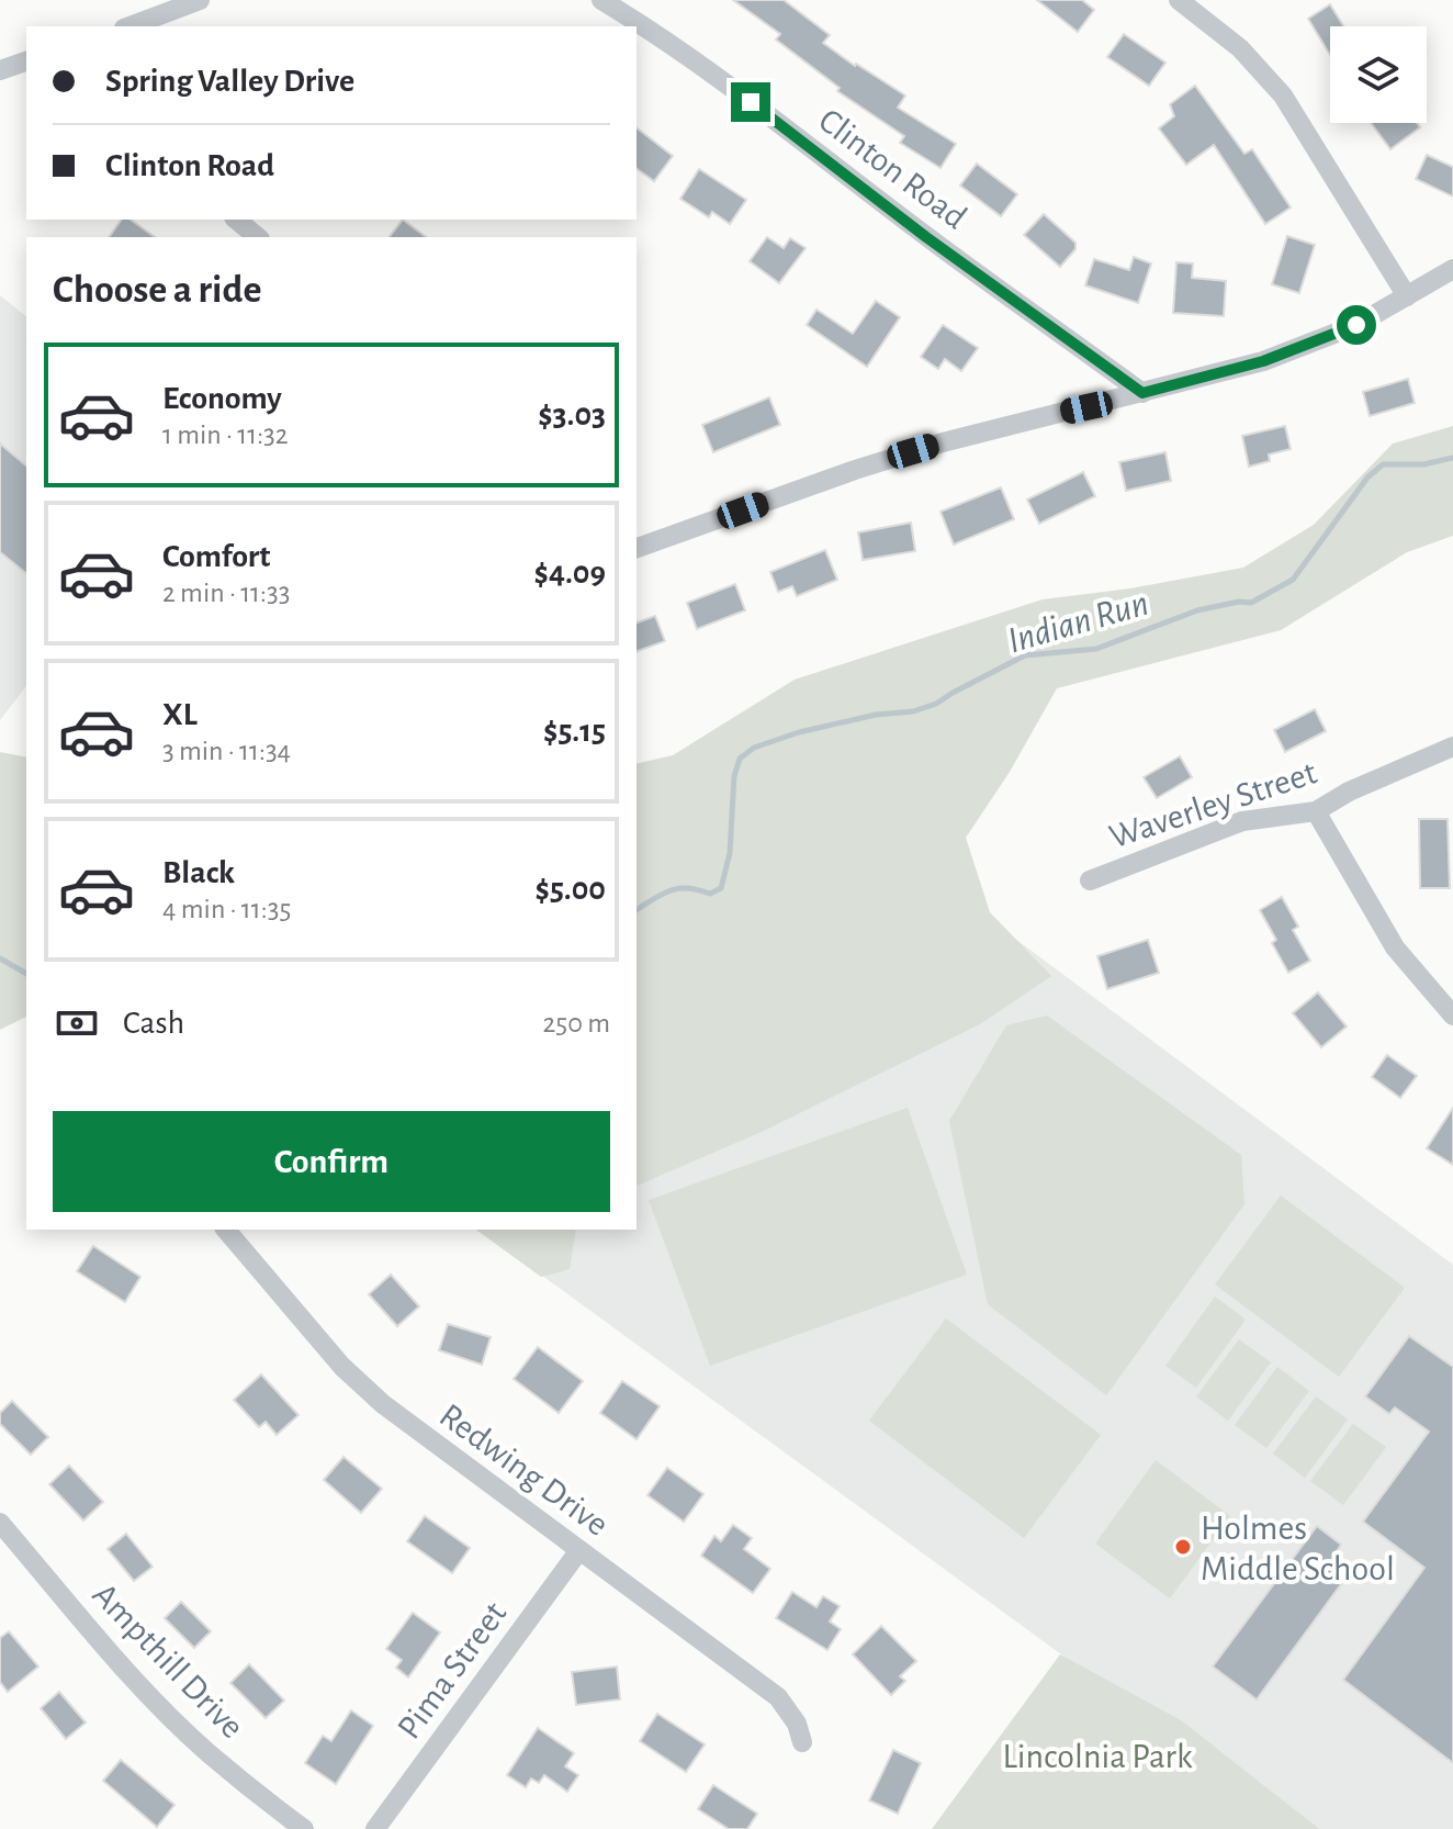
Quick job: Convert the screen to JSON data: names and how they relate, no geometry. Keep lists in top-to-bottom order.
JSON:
{
  "streets": {
    "street": [
      "Clinton Road",
      "Waverley Street",
      "Redwing Drive",
      "Ampthill Drive",
      "Pima Street"
    ]
  },
  "crossings": [
    ["Redwing Drive", "Pima Street"]
  ],
  "water": ["Indian Run"],
  "parks": ["Lincolnia Park"],
  "places": ["Holmes Middle School"],
  "page": {
    "banner": ["Spring Valley Drive", "Clinton Road"],
    "heading": "Choose a ride",
    "list": [
      {
        "name": "Economy",
        "note": "1 min · 11:32",
        "value": "$3.03"
      },
      {
        "name": "Comfort",
        "note": "2 min · 11:33",
        "value": "$4.09"
      },
      {
        "name": "XL",
        "note": "3 min · 11:34",
        "value": "$5.15"
      },
      {
        "name": "Black",
        "note": "4 min · 11:35",
        "value": "$5.00"
      }
    ],
    "pay": ["Cash", "250 m"],
    "buttons": "Confirm"
  }
}
